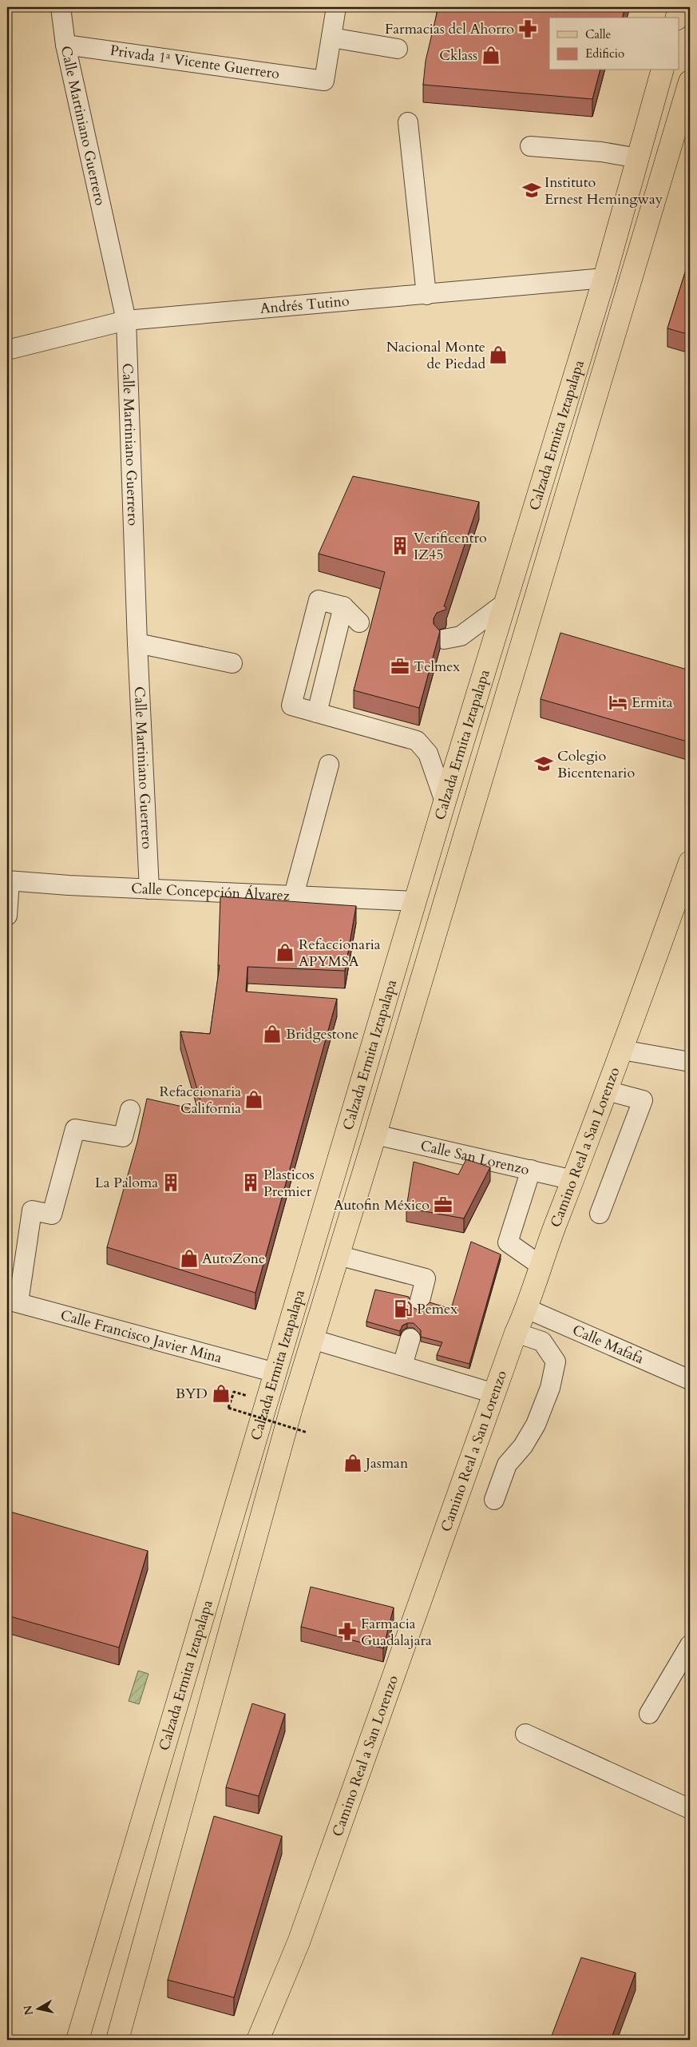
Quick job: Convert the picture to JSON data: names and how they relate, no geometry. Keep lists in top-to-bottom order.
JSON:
{
  "streets": {
    "main road": ["Calzada Ermita Iztapalapa", "Camino Real a San Lorenzo"],
    "street": [
      "Privada 1ª Vicente Guerrero",
      "Calle Martiniano Guerrero",
      "Andrés Tutino",
      "Calle Concepción Álvarez",
      "Calle San Lorenzo",
      "Calle Francisco Javier Mina",
      "Calle Mafafa"
    ]
  },
  "crossings": [
    ["Privada 1ª Vicente Guerrero", "Calle Martiniano Guerrero"],
    ["Calle Martiniano Guerrero", "Andrés Tutino"],
    ["Calle Martiniano Guerrero", "Calle Concepción Álvarez"],
    ["Andrés Tutino", "Calzada Ermita Iztapalapa"],
    ["Calzada Ermita Iztapalapa", "Calle Concepción Álvarez"],
    ["Calzada Ermita Iztapalapa", "Calle San Lorenzo"],
    ["Calzada Ermita Iztapalapa", "Calle Francisco Javier Mina"],
    ["Camino Real a San Lorenzo", "Calle San Lorenzo"],
    ["Camino Real a San Lorenzo", "Calle Mafafa"]
  ],
  "places": {
    "pharmacy": ["Farmacias del Ahorro", "Farmacia Guadalajara"],
    "shop": [
      "Cklass",
      "Nacional Monte de Piedad",
      "Refaccionaria APYMSA",
      "Bridgestone",
      "Refaccionaria California",
      "AutoZone",
      "BYD",
      "Jasman"
    ],
    "school or university": ["Instituto Ernest Hemingway", "Colegio Bicentenario"],
    "building": ["Verificentro IZ45", "La Paloma", "Plasticos Premier"],
    "office": ["Telmex", "Autofin México"],
    "hotel": ["Ermita"],
    "fuel station": ["Pemex"]
  },
  "legend": ["Calle", "Edificio"],
  "north": "left"
}
